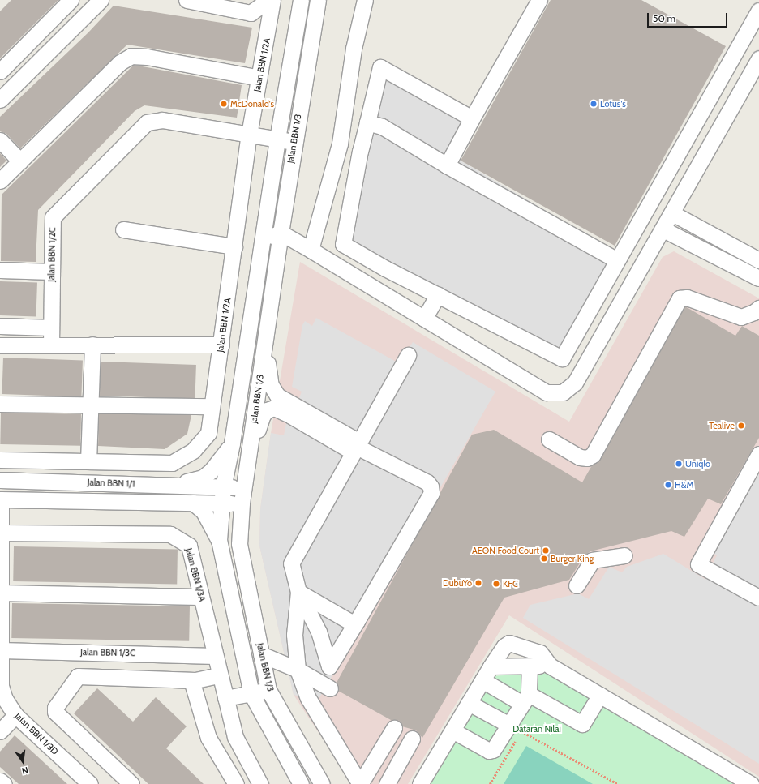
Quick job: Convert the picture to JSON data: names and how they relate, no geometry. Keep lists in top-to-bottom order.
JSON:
{
  "streets": {
    "street": [
      "Jalan BBN 1/2A",
      "Jalan BBN 1/3",
      "Jalan BBN 1/2C",
      "Jalan BBN 1/1",
      "Jalan BBN 1/3A",
      "Jalan BBN 1/3C",
      "Jalan BBN 1/3D"
    ]
  },
  "crossings": [
    ["Jalan BBN 1/2A", "Jalan BBN 1/2C"],
    ["Jalan BBN 1/3", "Jalan BBN 1/2C"],
    ["Jalan BBN 1/3", "Jalan BBN 1/1"],
    ["Jalan BBN 1/1", "Jalan BBN 1/3D"],
    ["Jalan BBN 1/3A", "Jalan BBN 1/3C"],
    ["Jalan BBN 1/3A", "Jalan BBN 1/3D"],
    ["Jalan BBN 1/3C", "Jalan BBN 1/3D"]
  ],
  "parks": ["Dataran Nilai"],
  "places": [
    "McDonald's",
    "Lotus's",
    "Tealive",
    "Uniqlo",
    "H&M",
    "AEON Food Court",
    "Burger King",
    "DubuYo",
    "KFC"
  ],
  "scale_bar": "50 m",
  "north": "bottom"
}
